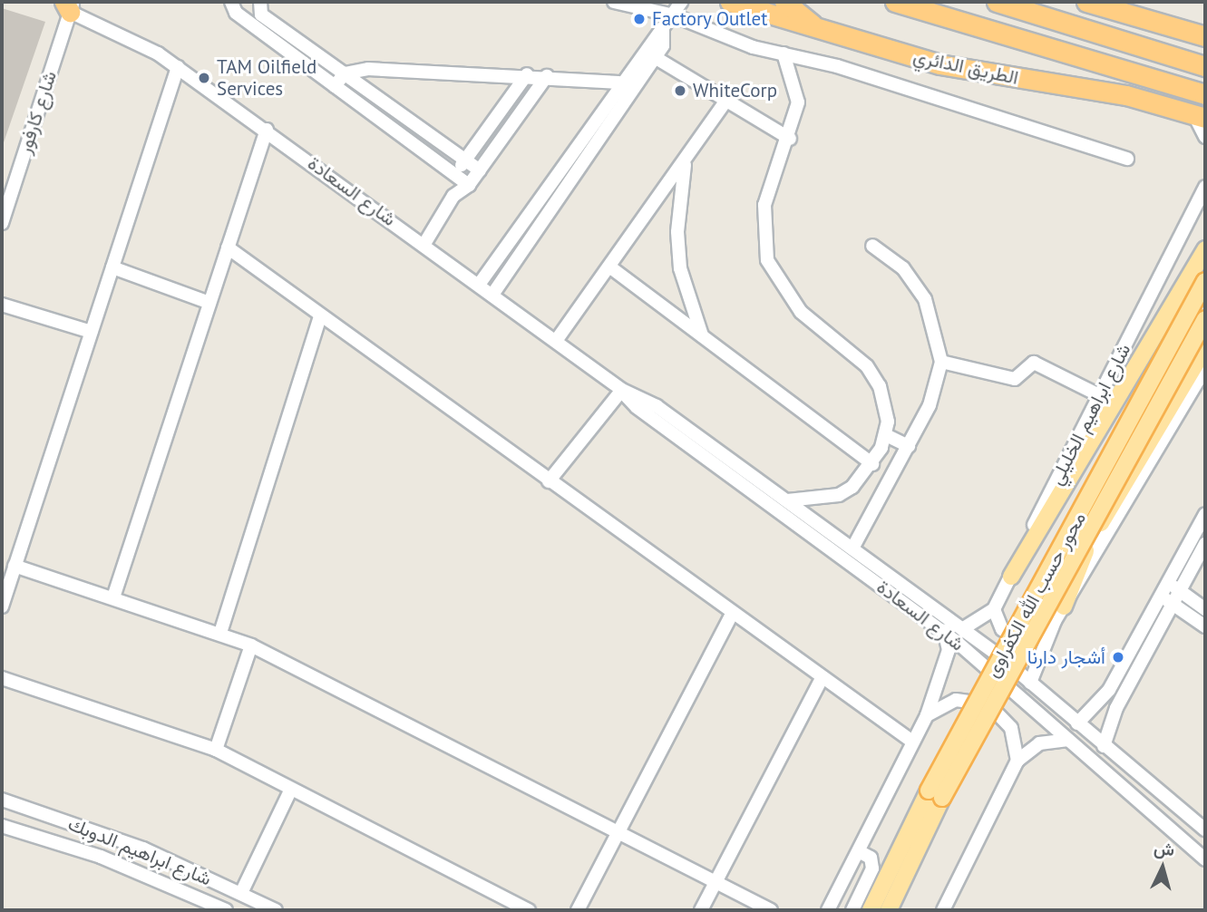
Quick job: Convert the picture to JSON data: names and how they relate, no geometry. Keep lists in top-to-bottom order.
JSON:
{
  "streets": {
    "highway": ["الطريق الدائري"],
    "main road": ["محور حسب الله الكفراوى"],
    "street": [
      "شارع كارفور",
      "شارع السعادة",
      "شارع ابراهيم الخليلي",
      "شارع ابراهيم الدوبك"
    ]
  },
  "crossings": [
    ["شارع كارفور", "شارع السعادة"]
  ],
  "places": [
    "Factory Outlet",
    "TAM Oilfield Services",
    "WhiteCorp",
    "أشجار دارنا"
  ],
  "north": "top"
}
